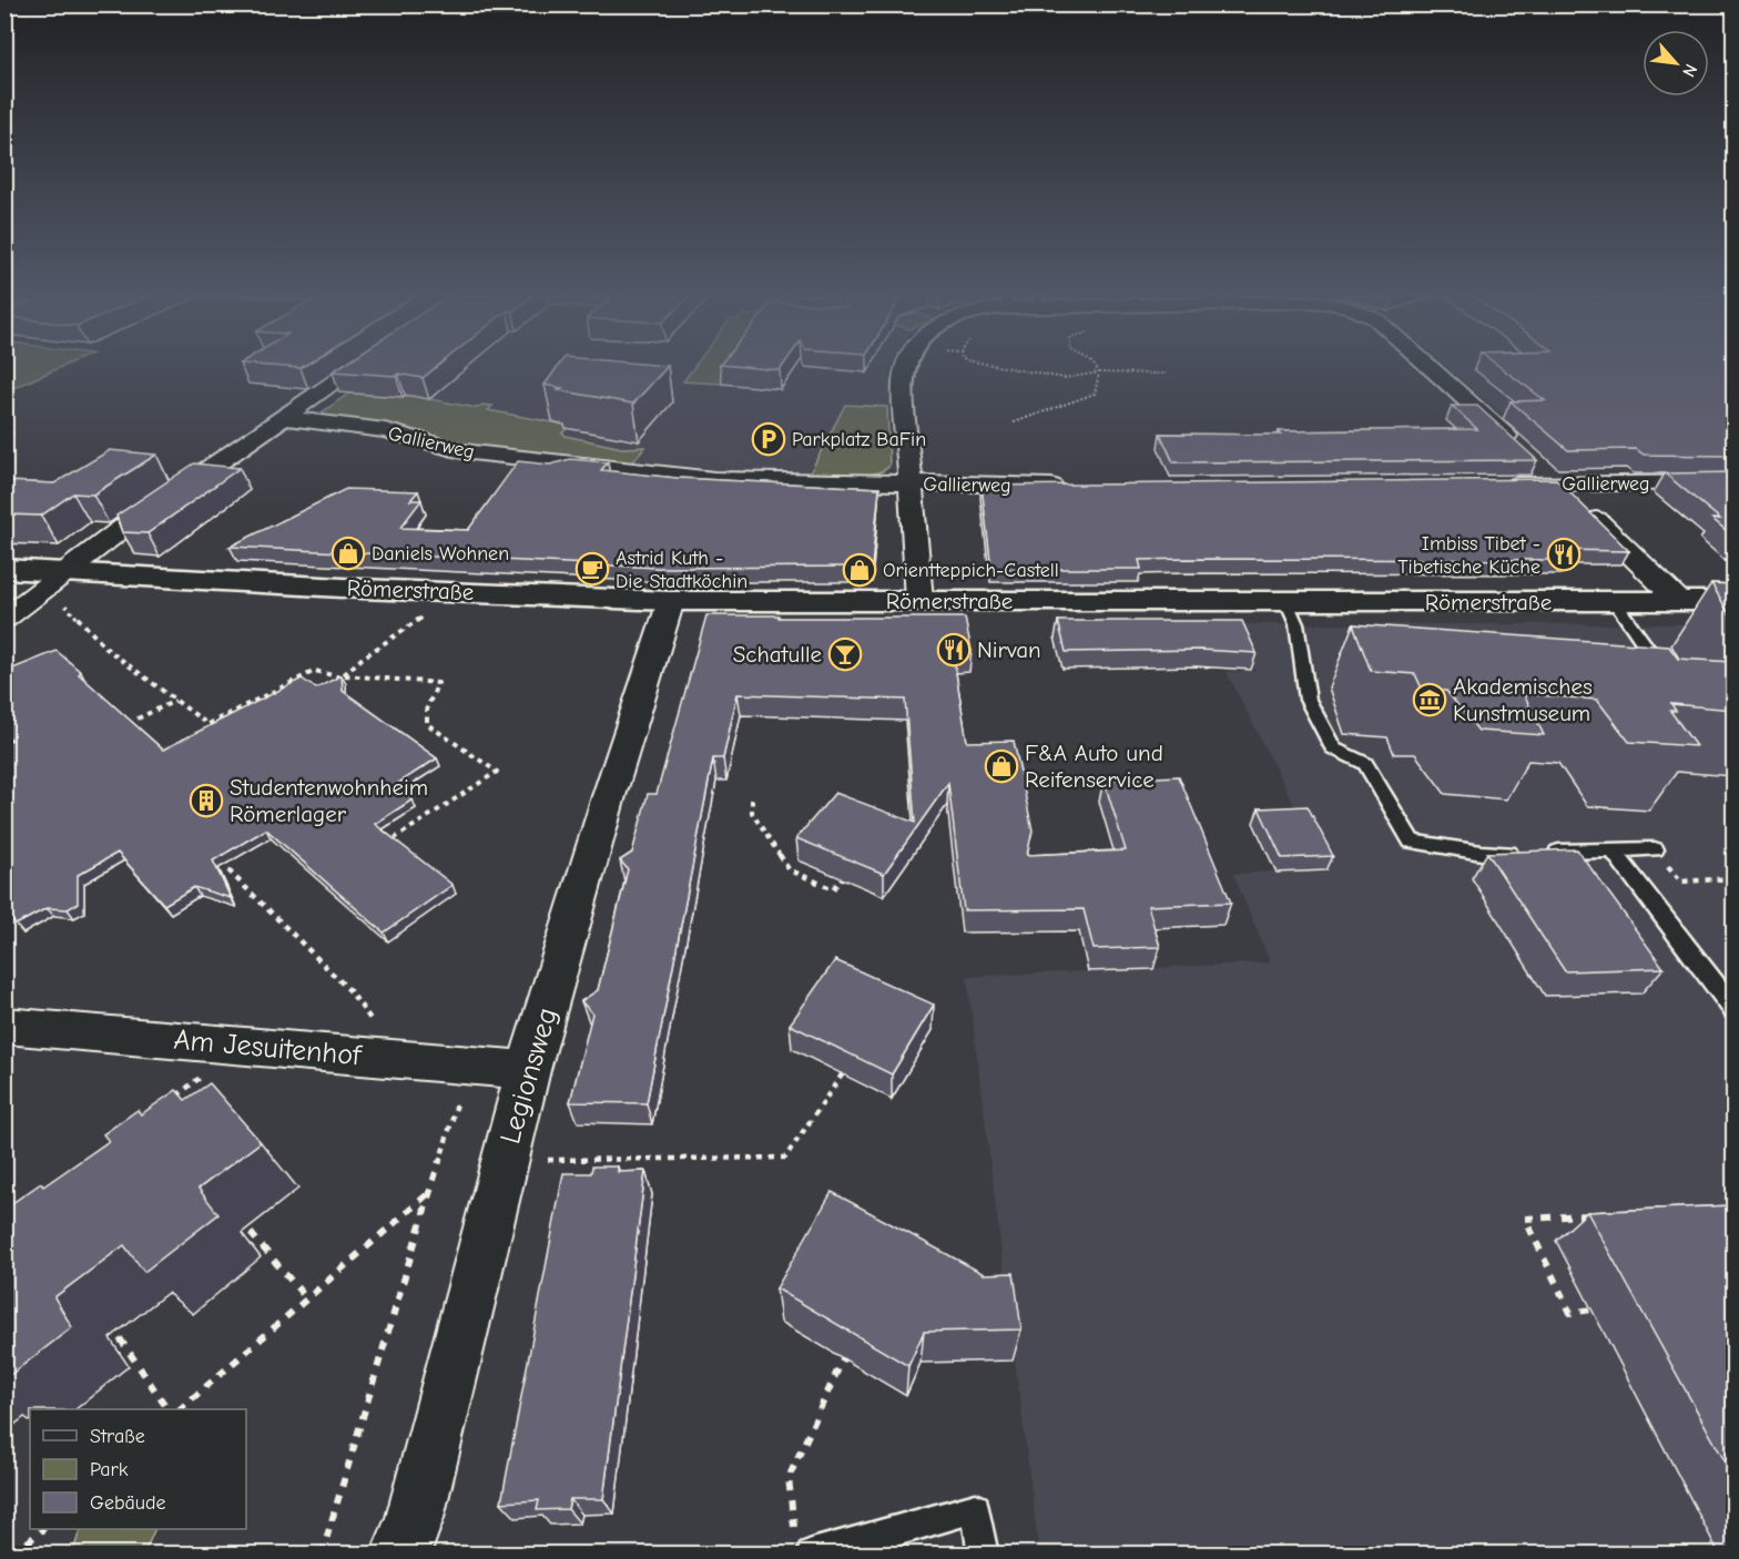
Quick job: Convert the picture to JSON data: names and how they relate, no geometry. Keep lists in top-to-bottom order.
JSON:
{
  "streets": {
    "street": [
      "Gallierweg",
      "Römerstraße",
      "Am Jesuitenhof",
      "Legionsweg"
    ]
  },
  "crossings": [
    ["Römerstraße", "Legionsweg"],
    ["Am Jesuitenhof", "Legionsweg"]
  ],
  "places": {
    "parking": ["Parkplatz BaFin"],
    "shop": ["Daniels Wohnen", "Orientteppich-Castell", "F&A Auto und Reifenservice"],
    "restaurant": ["Imbiss Tibet - Tibetische Küche", "Nirvan"],
    "cafe": ["Astrid Kuth - Die Stadtköchin"],
    "bar": ["Schatulle"],
    "museum": ["Akademisches Kunstmuseum"],
    "building": ["Studentenwohnheim Römerlager"]
  },
  "legend": ["Straße", "Park", "Gebäude"],
  "north": "bottom right"
}
